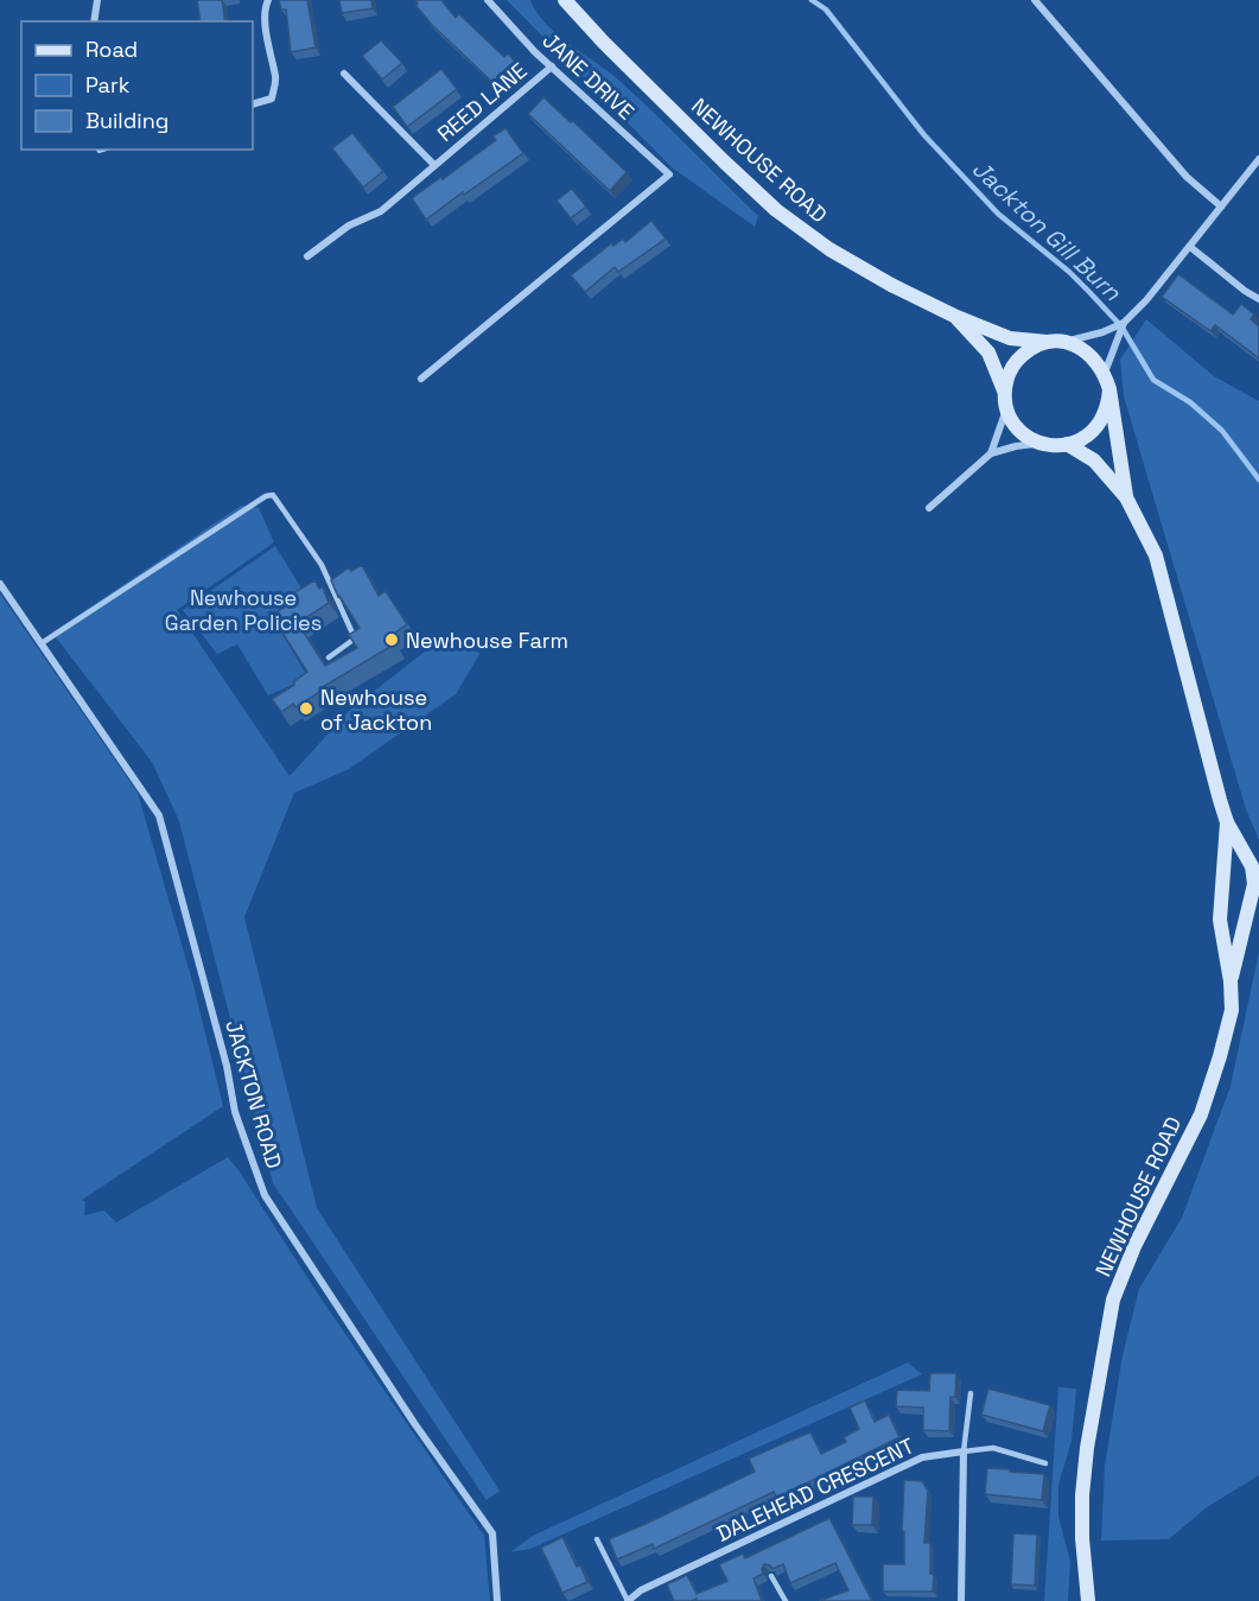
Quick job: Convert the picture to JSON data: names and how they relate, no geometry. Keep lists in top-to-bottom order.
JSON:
{
  "streets": {
    "street": [
      "JANE DRIVE",
      "REED LANE",
      "NEWHOUSE ROAD",
      "JACKTON ROAD",
      "DALEHEAD CRESCENT"
    ]
  },
  "crossings": [
    ["JANE DRIVE", "REED LANE"]
  ],
  "water": ["Jackton Gill Burn"],
  "parks": ["Newhouse Garden Policies"],
  "places": ["Newhouse Farm", "Newhouse of Jackton"],
  "legend": ["Road", "Park", "Building"]
}
